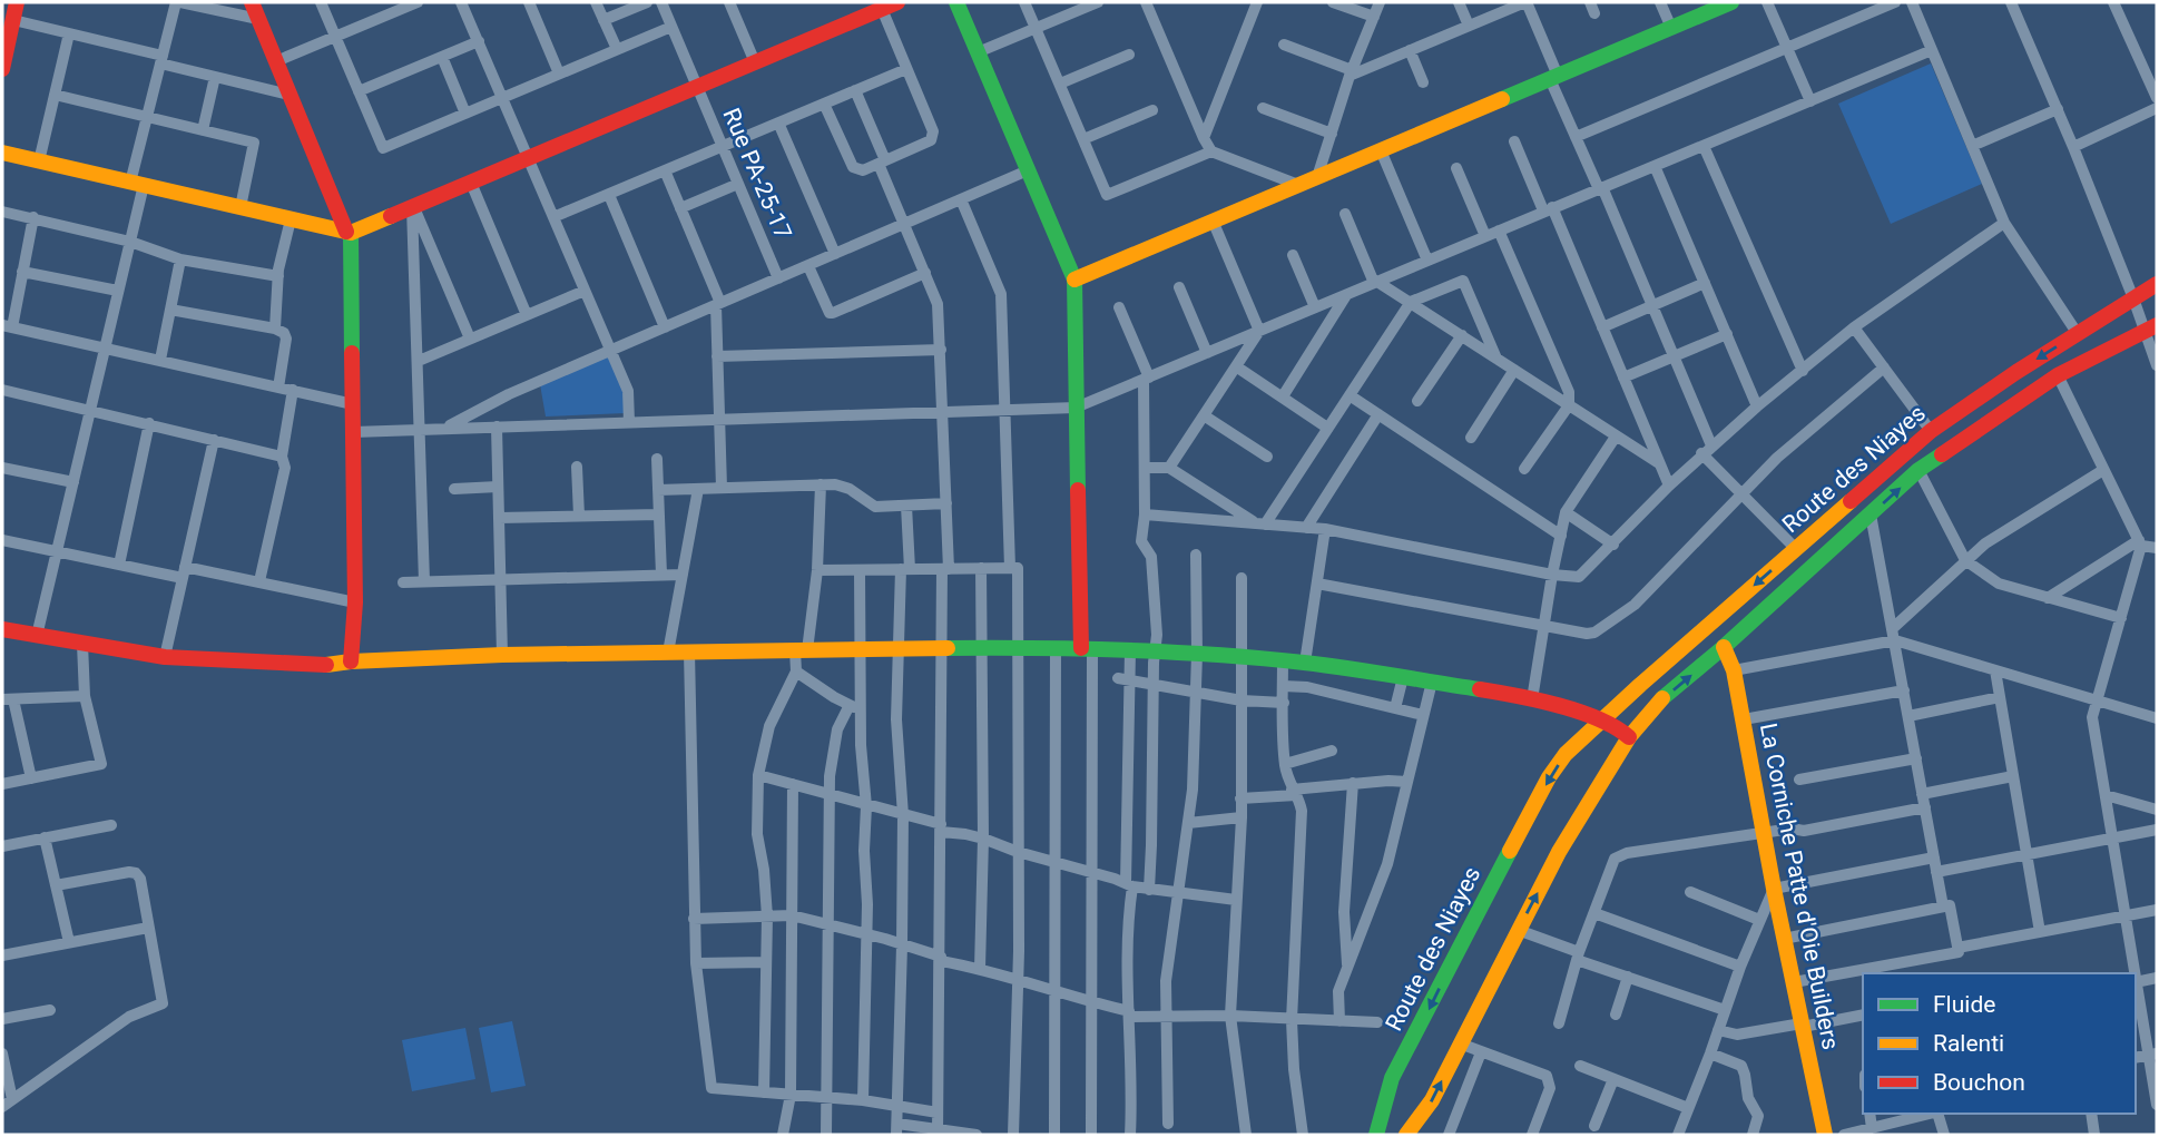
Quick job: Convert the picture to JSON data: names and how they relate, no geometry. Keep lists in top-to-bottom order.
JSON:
{
  "streets": {
    "street": ["Rue PA-25-17", "Route des Niayes", "La Corniche Patte d'Oie Builders"]
  },
  "crossings": [
    ["Route des Niayes", "La Corniche Patte d'Oie Builders"]
  ],
  "legend": ["Fluide", "Ralenti", "Bouchon"]
}
